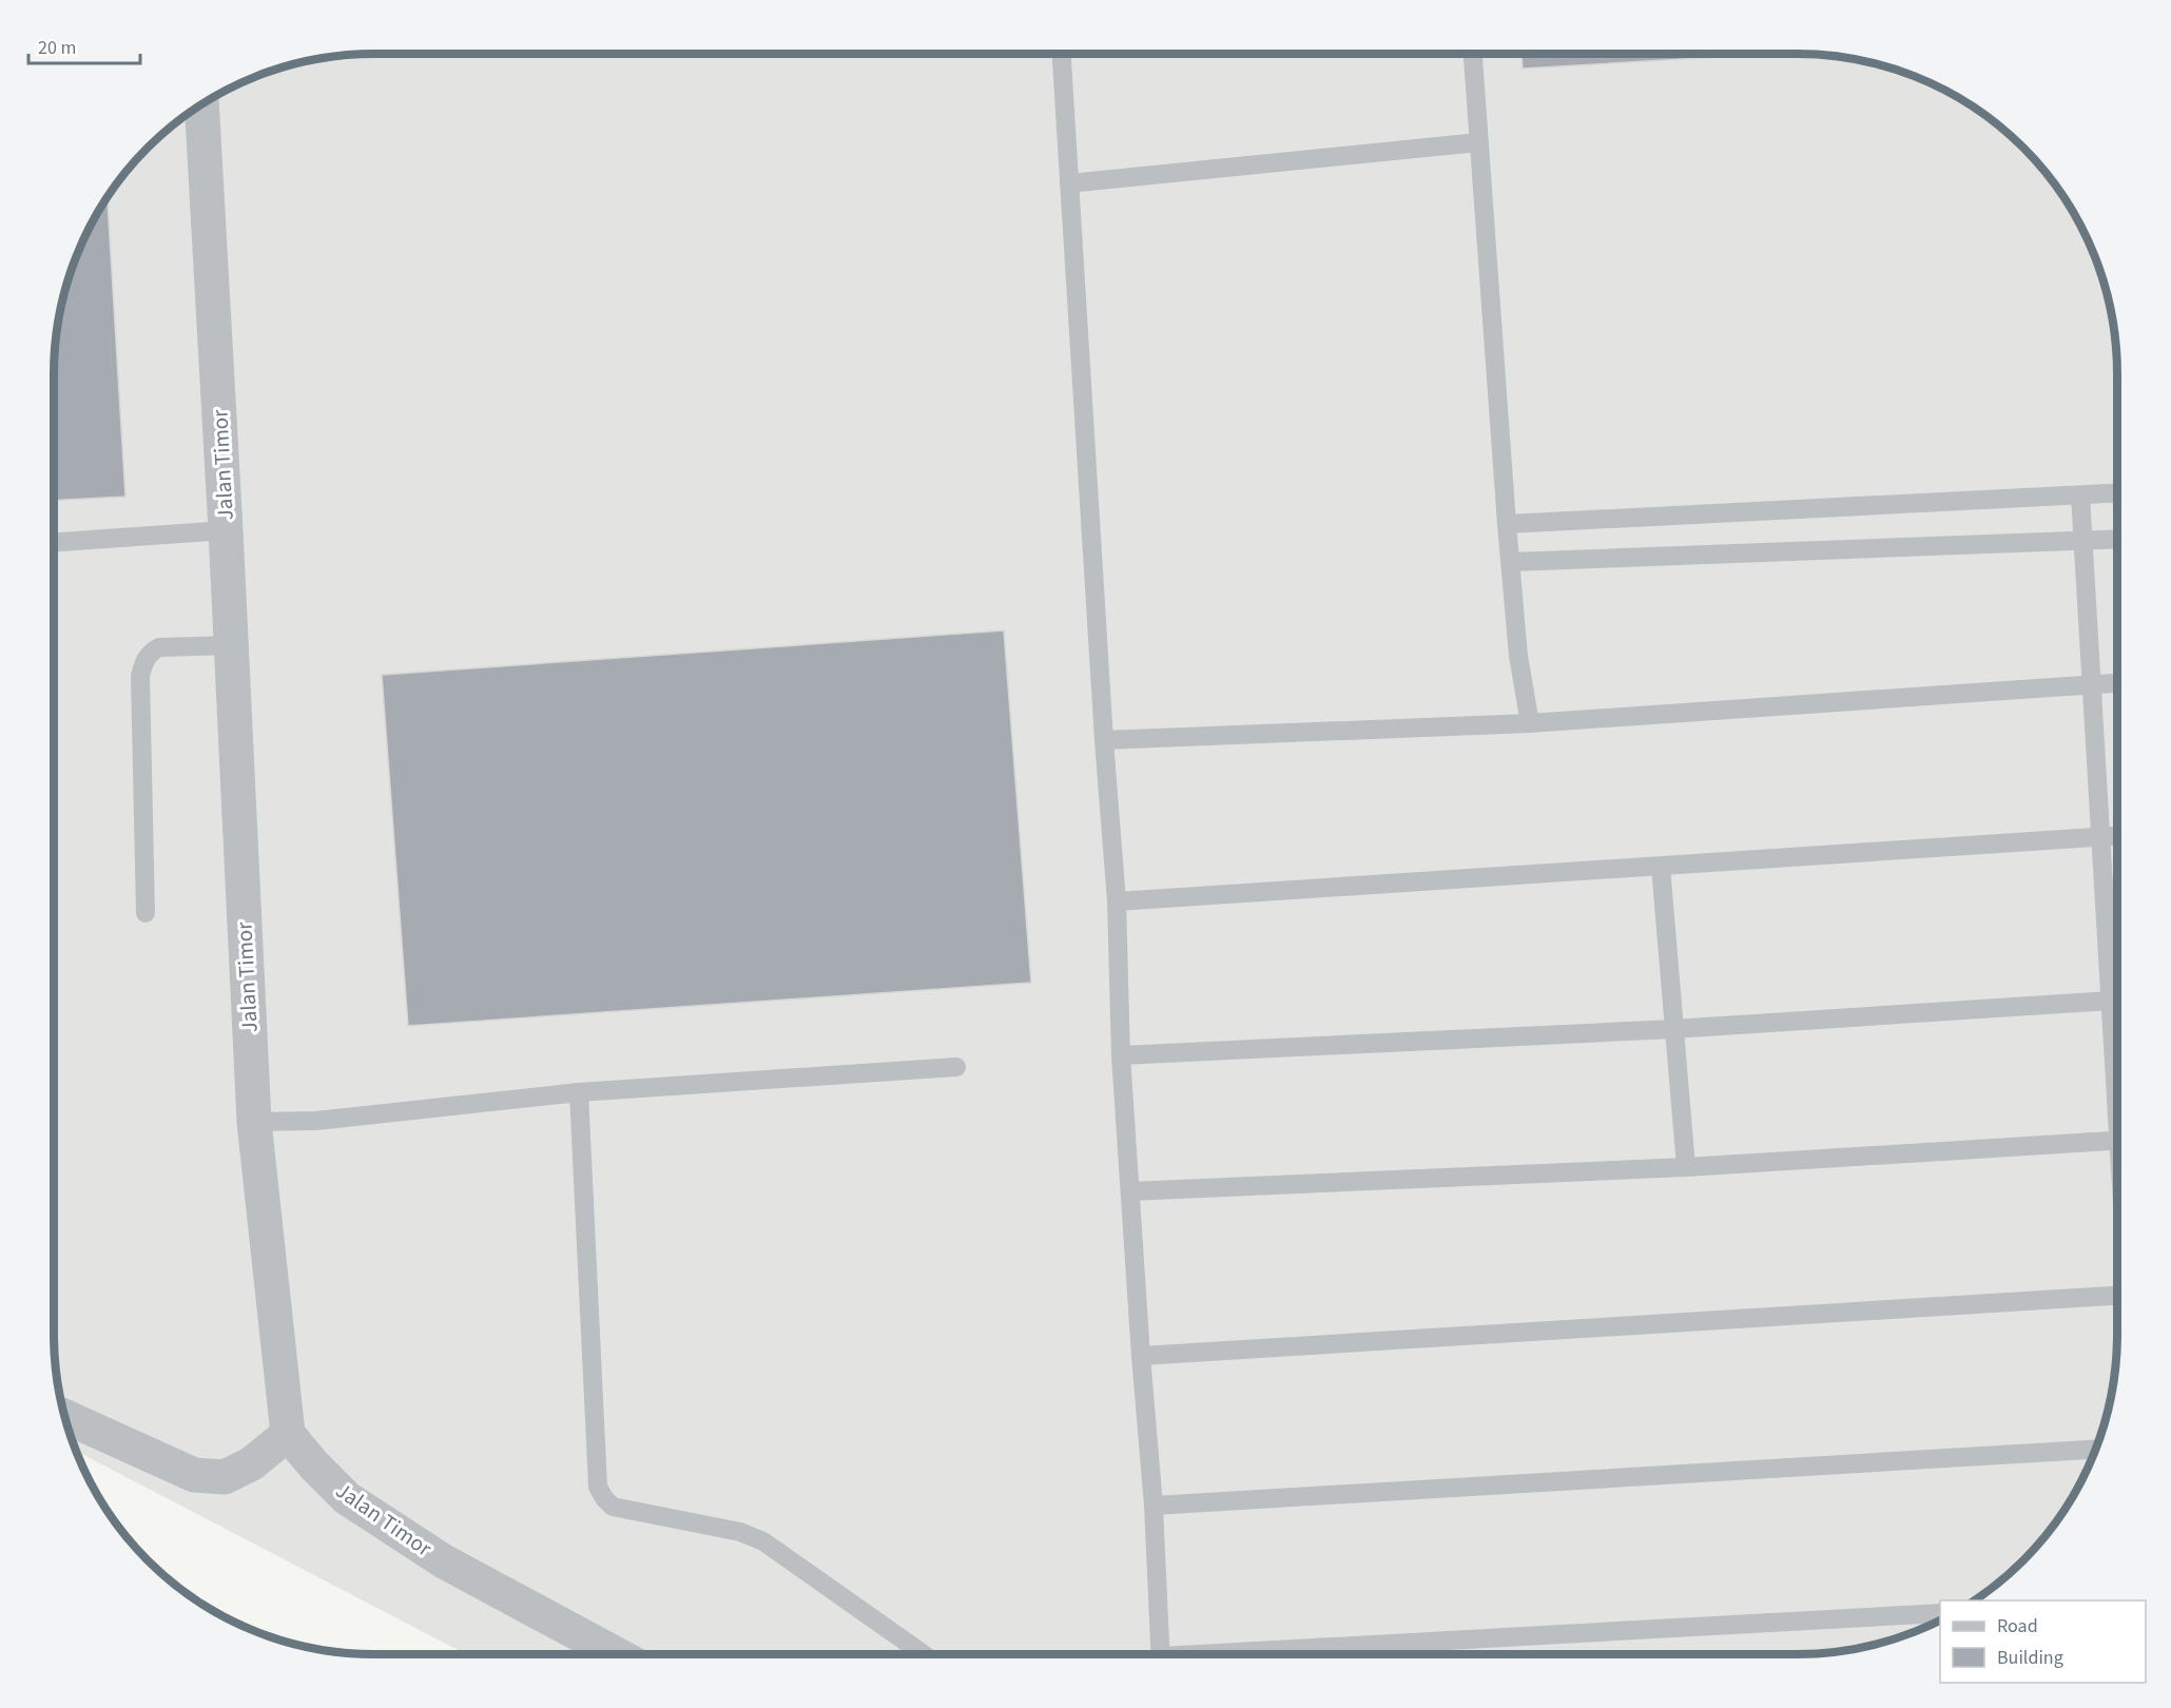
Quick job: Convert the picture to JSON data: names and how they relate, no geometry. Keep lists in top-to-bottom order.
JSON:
{
  "streets": {
    "street": ["Jalan Timor"]
  },
  "legend": ["Road", "Building"],
  "scale_bar": "20 m"
}
